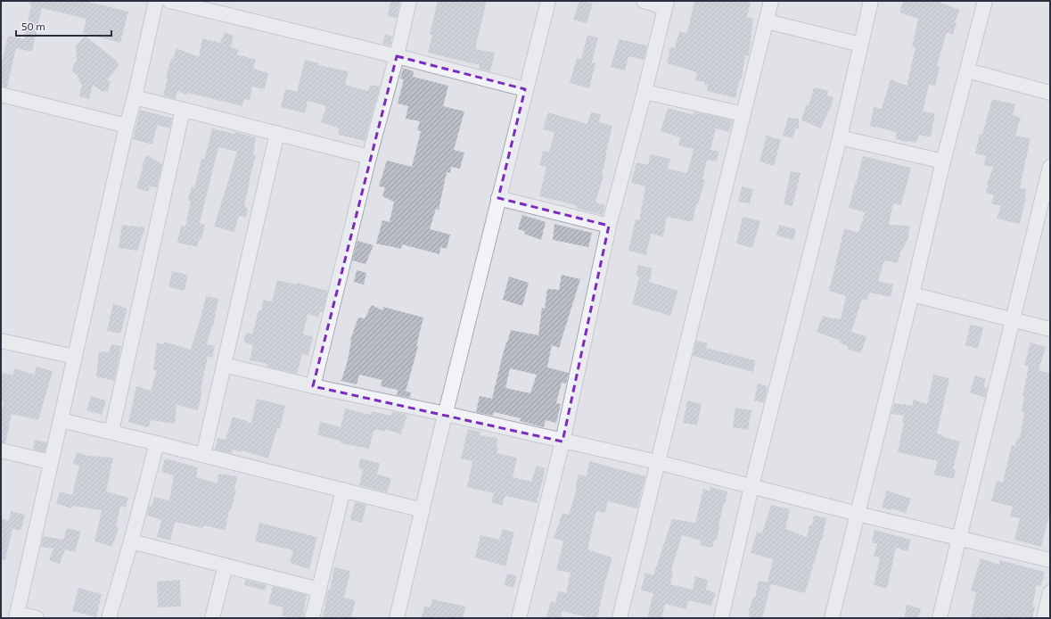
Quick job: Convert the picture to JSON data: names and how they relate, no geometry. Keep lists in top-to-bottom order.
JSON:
{
  "scale_bar": "50 m"
}
